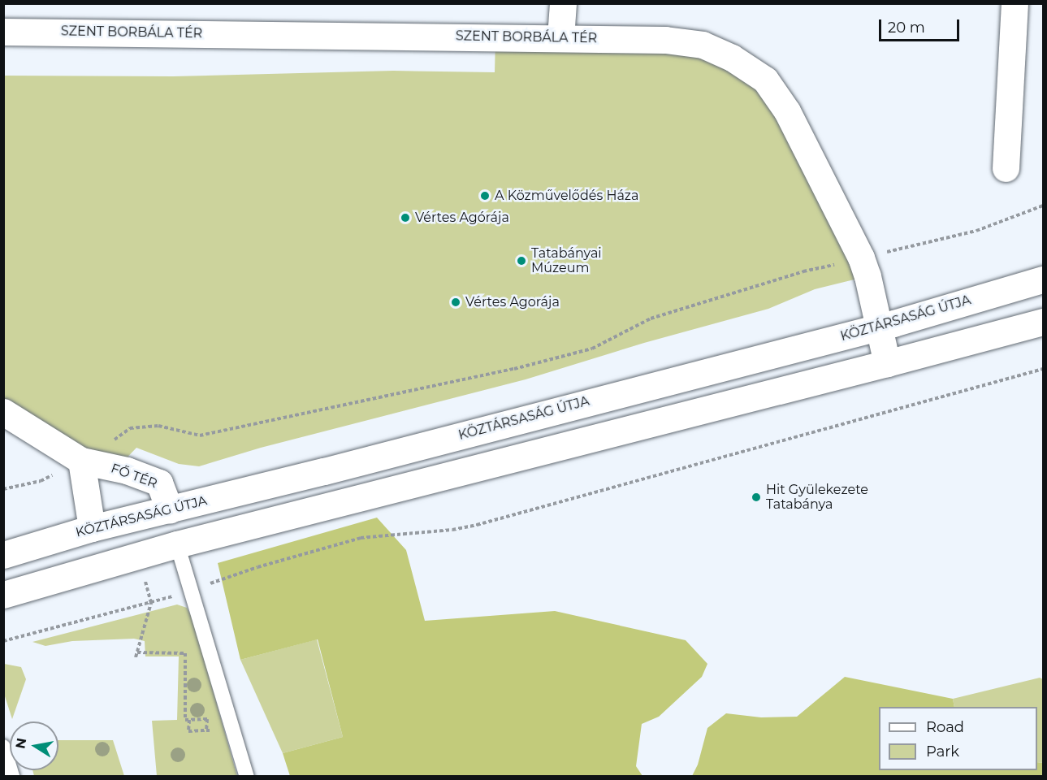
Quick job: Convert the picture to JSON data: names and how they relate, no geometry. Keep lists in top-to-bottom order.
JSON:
{
  "streets": {
    "street": ["SZENT BORBÁLA TÉR", "KÖZTÁRSASÁG ÚTJA", "FŐ TÉR"]
  },
  "crossings": [
    ["SZENT BORBÁLA TÉR", "KÖZTÁRSASÁG ÚTJA"],
    ["KÖZTÁRSASÁG ÚTJA", "FŐ TÉR"]
  ],
  "places": [
    "A Közművelődés Háza",
    "Vértes Agórája",
    "Tatabányai Múzeum",
    "Vértes Agorája",
    "Hit Gyülekezete Tatabánya"
  ],
  "legend": ["Road", "Park"],
  "scale_bar": "20 m",
  "north": "left"
}
